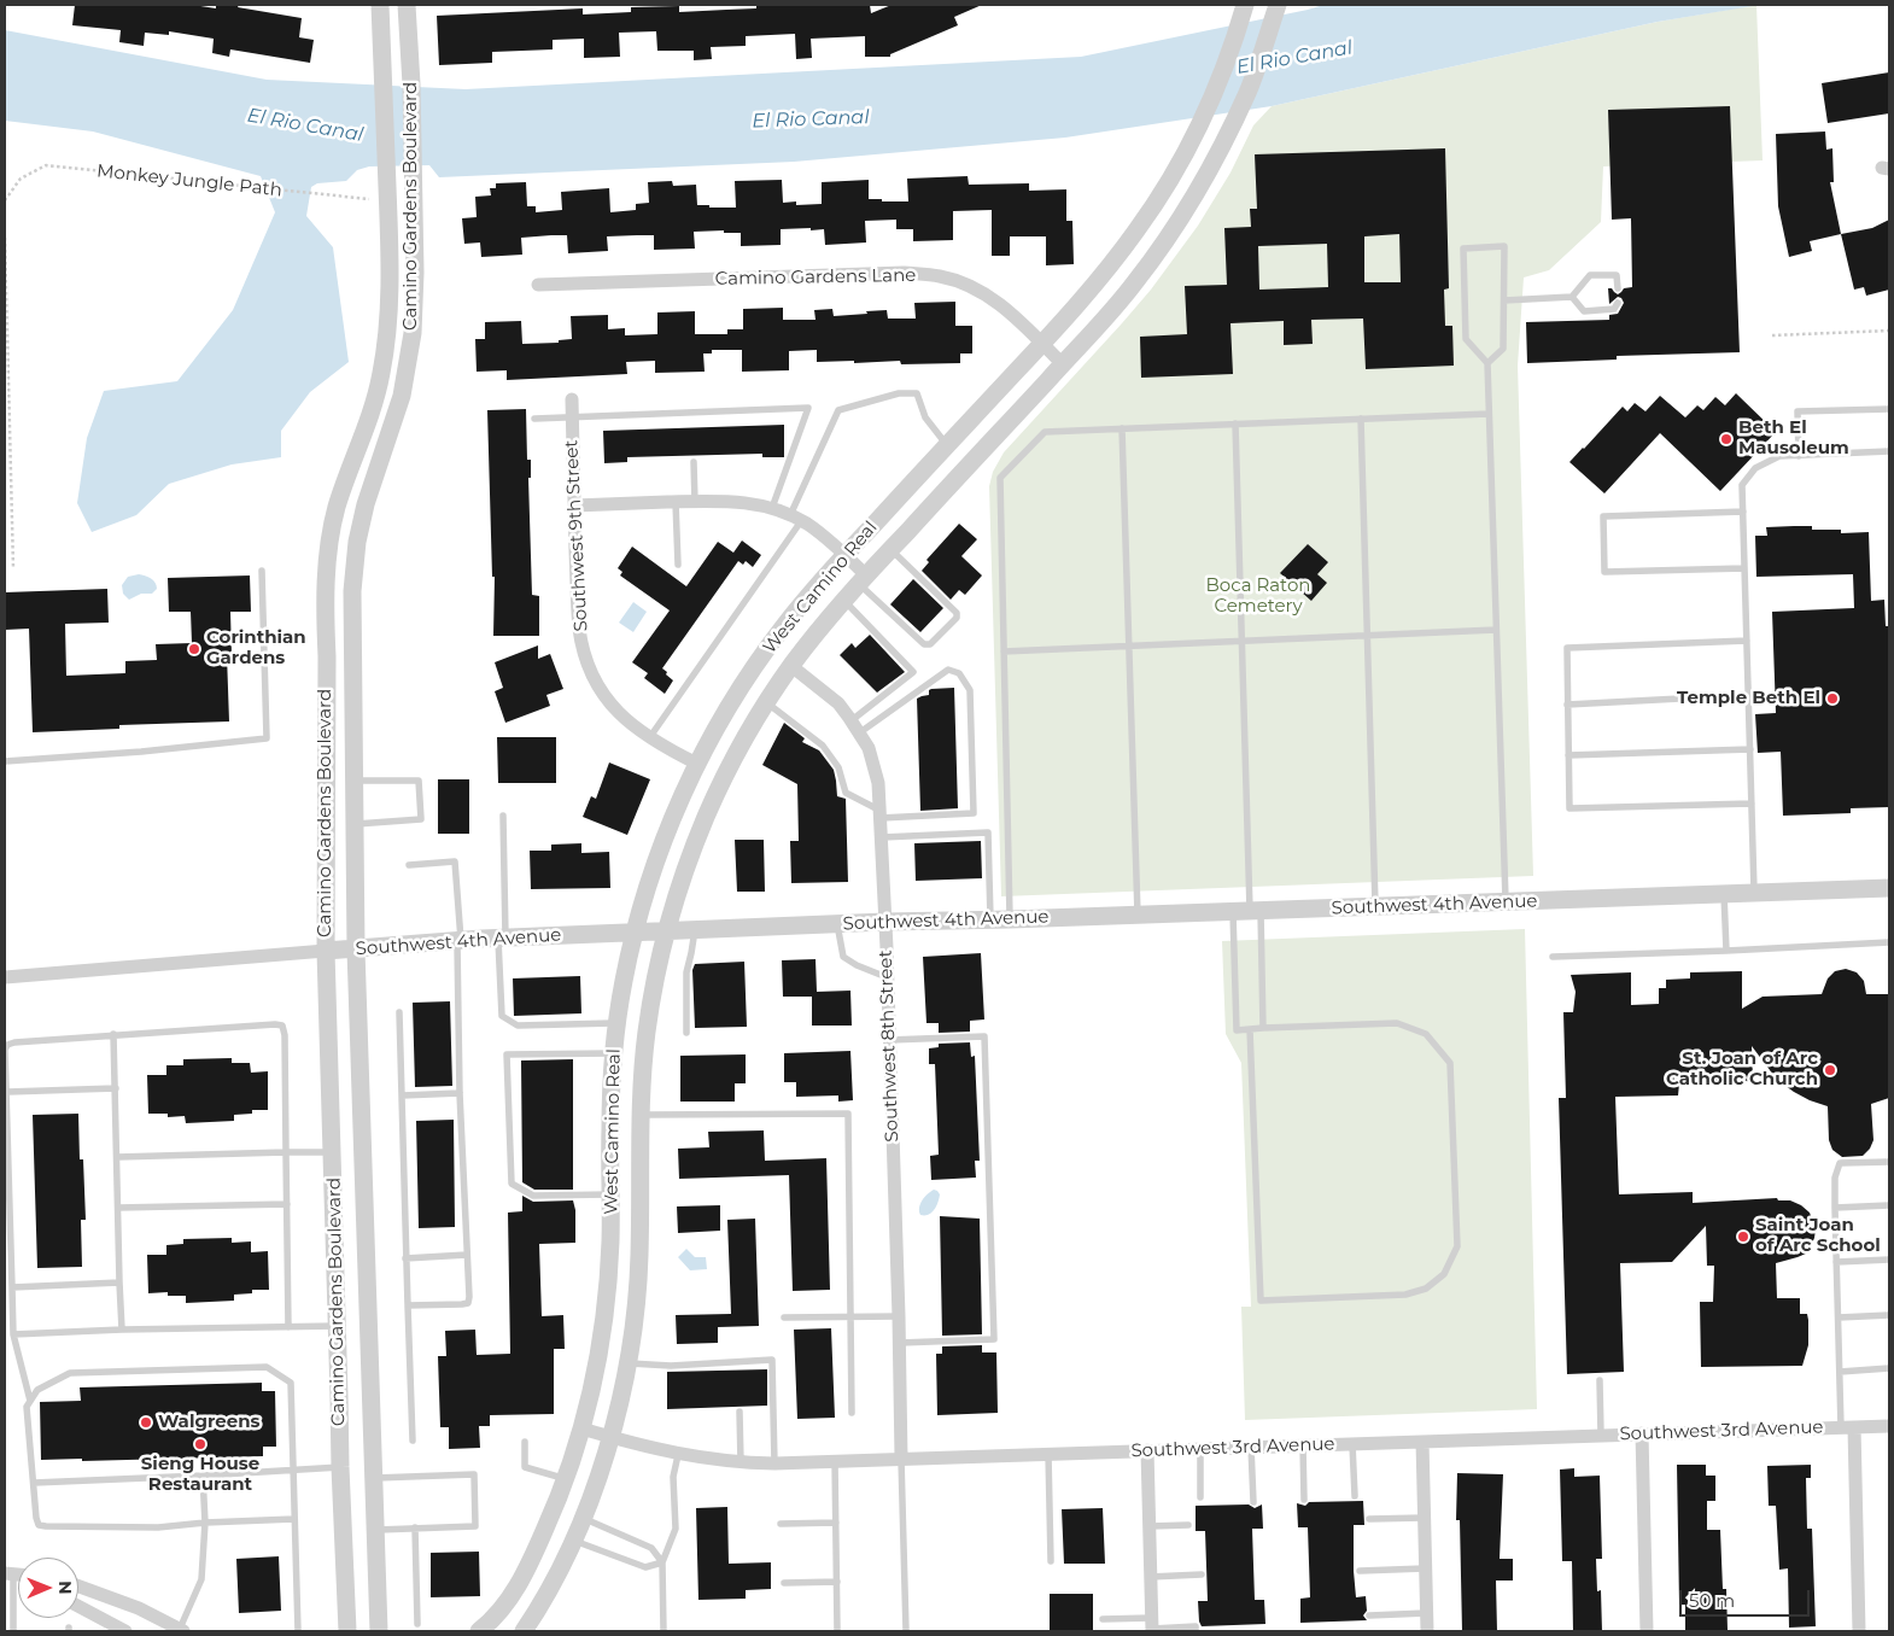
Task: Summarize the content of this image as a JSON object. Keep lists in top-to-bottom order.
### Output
{
  "streets": {
    "street": [
      "Camino Gardens Boulevard",
      "Camino Gardens Lane",
      "Southwest 9th Street",
      "West Camino Real",
      "Southwest 4th Avenue",
      "Southwest 8th Street",
      "Southwest 3rd Avenue"
    ],
    "path": ["Monkey Jungle Path"]
  },
  "crossings": [
    ["Monkey Jungle Path", "Camino Gardens Boulevard"],
    ["Camino Gardens Boulevard", "Southwest 4th Avenue"],
    ["Camino Gardens Lane", "West Camino Real"],
    ["Southwest 9th Street", "West Camino Real"],
    ["West Camino Real", "Southwest 4th Avenue"],
    ["West Camino Real", "Southwest 8th Street"],
    ["West Camino Real", "Southwest 3rd Avenue"],
    ["Southwest 4th Avenue", "Southwest 8th Street"],
    ["Southwest 8th Street", "Southwest 3rd Avenue"]
  ],
  "water": ["El Rio Canal"],
  "parks": ["Boca Raton Cemetery"],
  "places": [
    "Beth El Mausoleum",
    "Corinthian Gardens",
    "Temple Beth El",
    "St. Joan of Arc Catholic Church",
    "Saint Joan of Arc School",
    "Walgreens",
    "Sieng House Restaurant"
  ],
  "scale_bar": "50 m",
  "north": "right"
}
